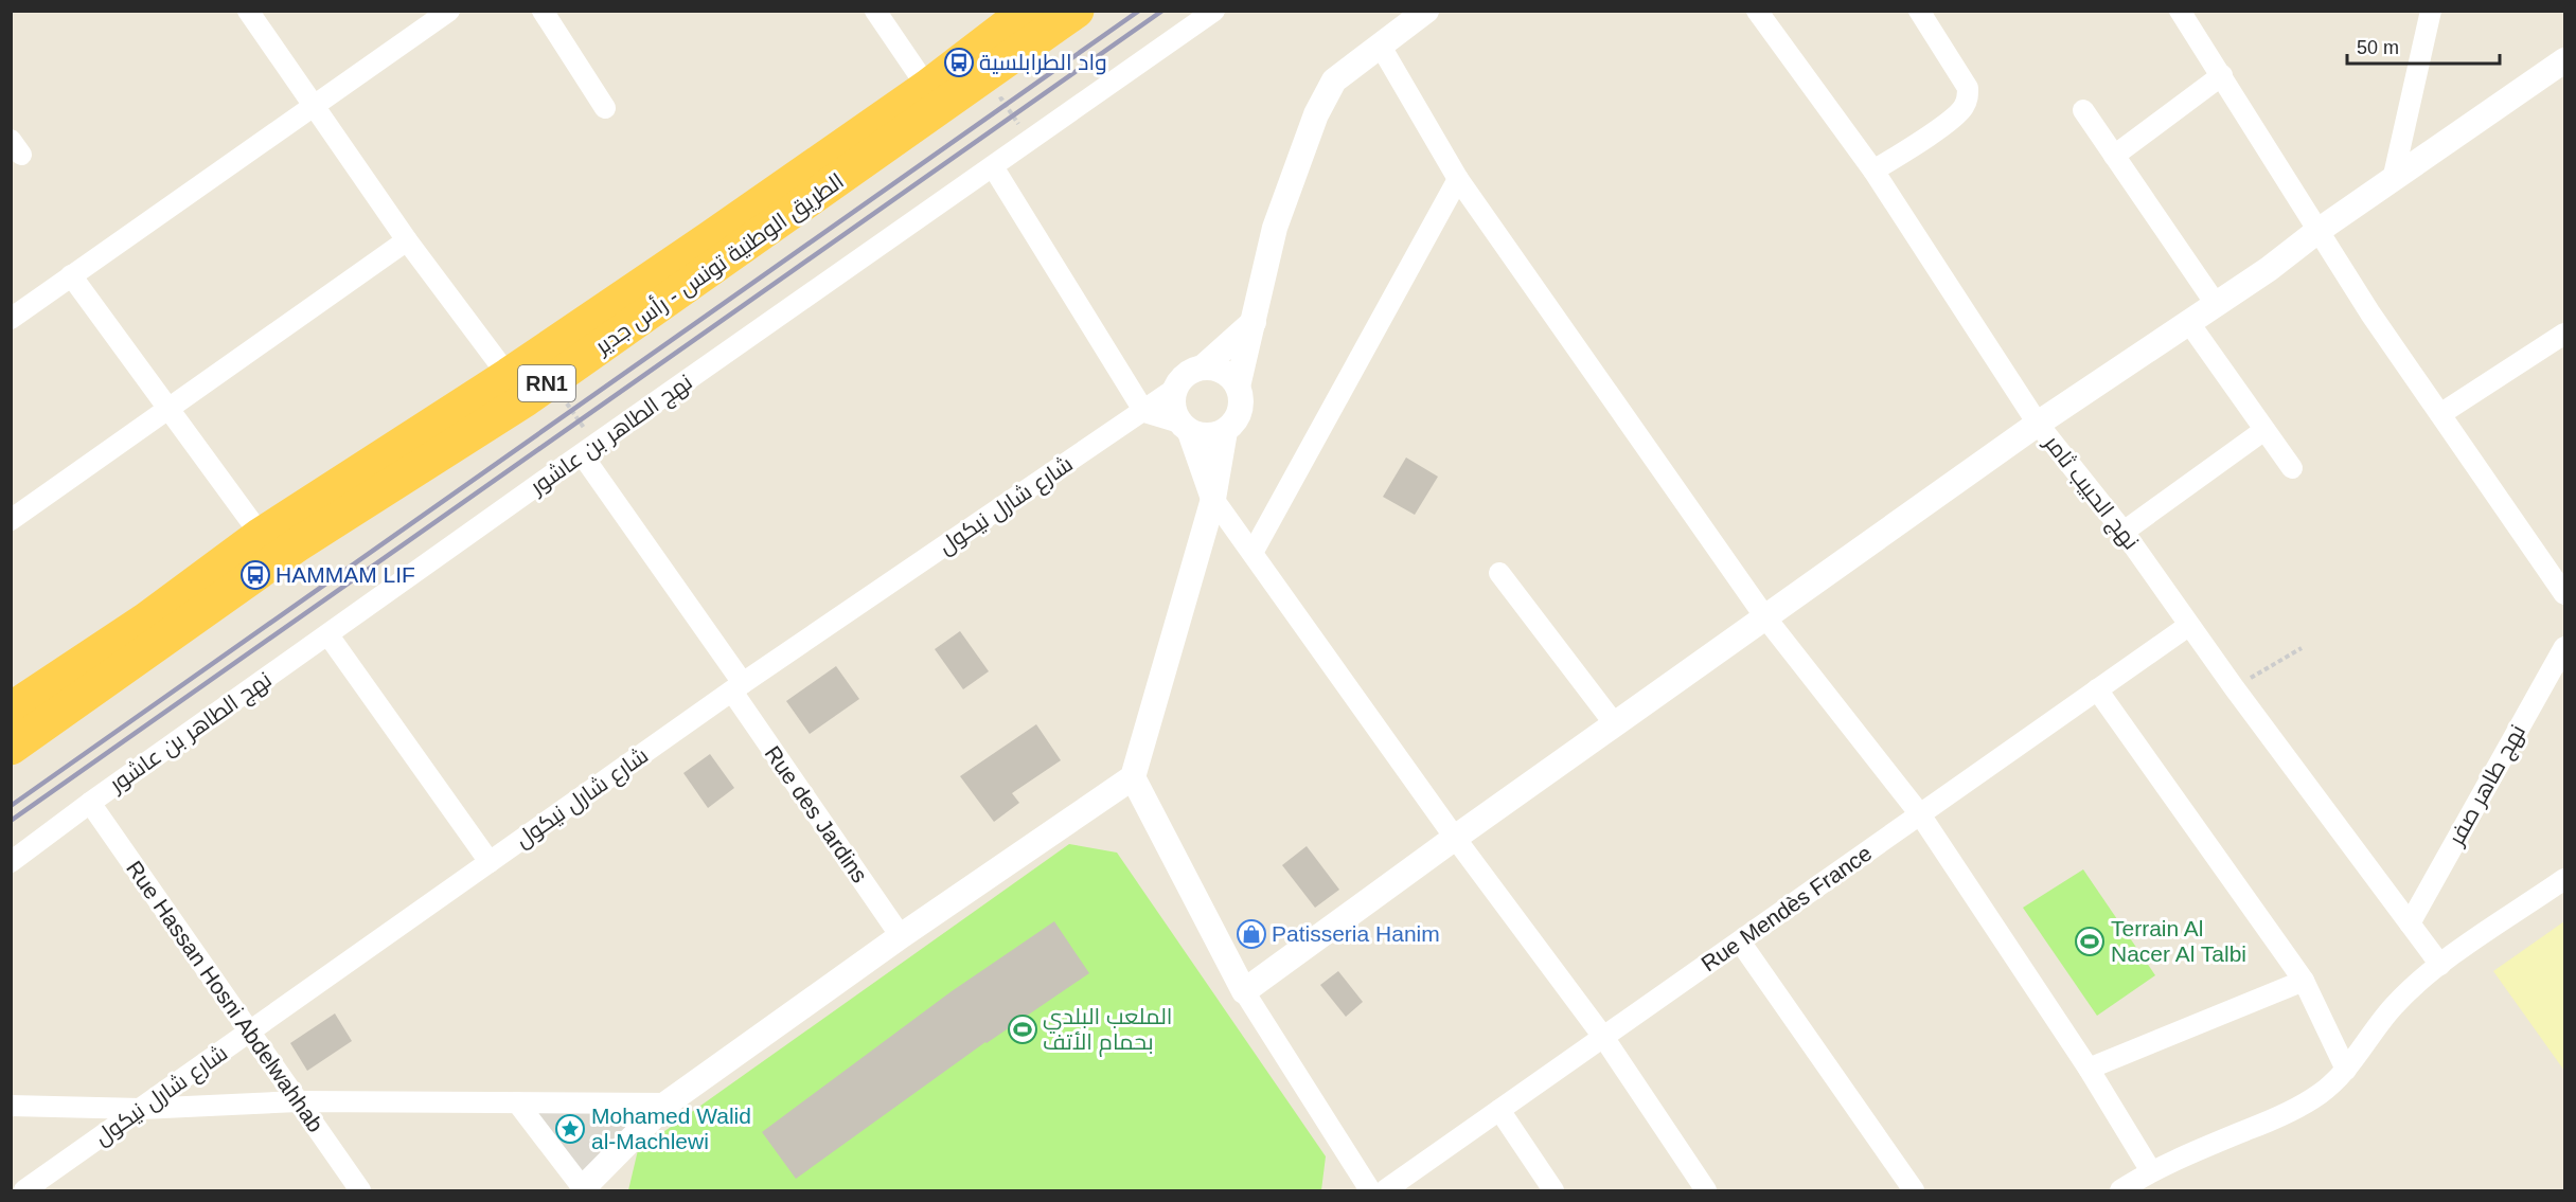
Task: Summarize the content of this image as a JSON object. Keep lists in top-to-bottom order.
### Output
{
  "streets": {
    "highway": ["الطريق الوطنية تونس - رأس جدير", "RN1"],
    "street": [
      "نهج الطاهر بن عاشور",
      "نهج الحبيب ثامر",
      "شارع شارل نيكول",
      "نهج طاهر صفر",
      "Rue des Jardins",
      "Rue Mendès France",
      "Rue Hassan Hosni Abdelwahhab"
    ]
  },
  "crossings": [
    ["نهج الطاهر بن عاشور", "Rue des Jardins"],
    ["نهج الطاهر بن عاشور", "Rue Hassan Hosni Abdelwahhab"],
    ["نهج الحبيب ثامر", "نهج طاهر صفر"],
    ["نهج الحبيب ثامر", "Rue Mendès France"],
    ["شارع شارل نيكول", "Rue des Jardins"],
    ["شارع شارل نيكول", "Rue Hassan Hosni Abdelwahhab"]
  ],
  "places": {
    "bus stop": ["واد الطرابلسية", "HAMMAM LIF"],
    "shop": ["Patisseria Hanim"],
    "sports": ["Terrain Al Nacer Al Talbi", "الملعب البلدي بحمام الأتف"],
    "place": ["Mohamed Walid al-Machlewi"]
  },
  "scale_bar": "50 m"
}
